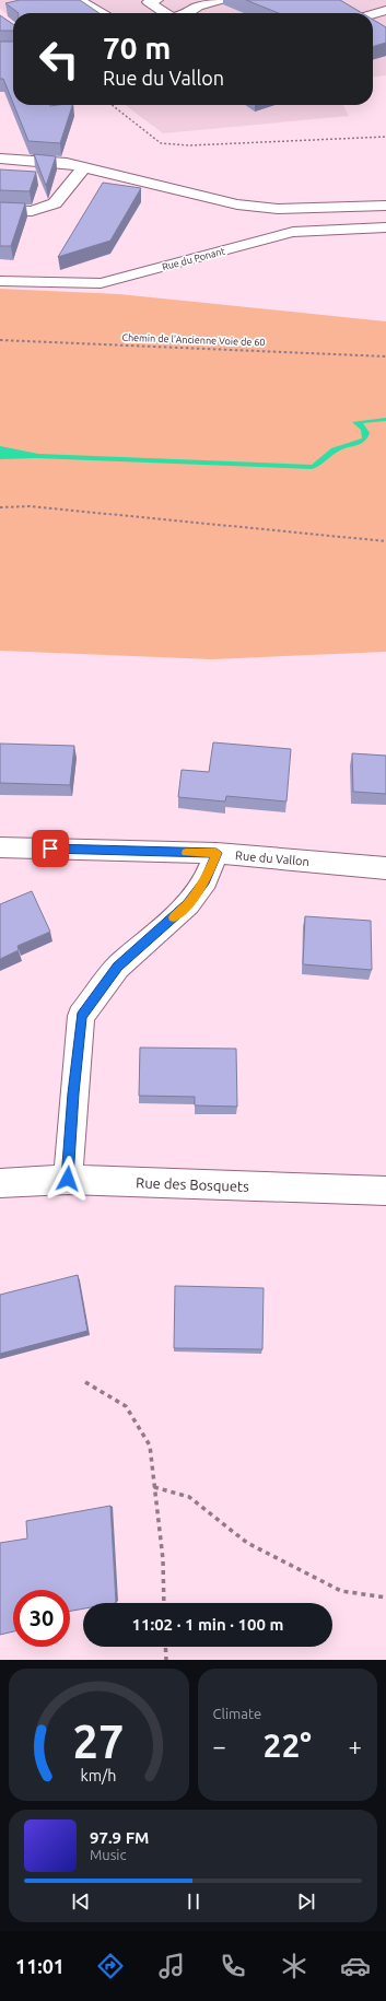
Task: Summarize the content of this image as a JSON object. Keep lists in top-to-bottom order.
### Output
{
  "streets": {
    "street": ["Rue du Ponant", "Rue du Vallon", "Rue des Bosquets"],
    "path": ["Chemin de l'Ancienne Voie de 60"]
  },
  "page": {
    "turn": ["70 m", "Rue du Vallon"],
    "limit": "30",
    "trip": "11:02 · 1 min · 100 m",
    "tile": "Climate",
    "heat": ["−", "22°", "+"],
    "song": ["97.9 FM", "Music"],
    "tabs": "11:01",
    "gauge": ["27", "km/h"]
  }
}
